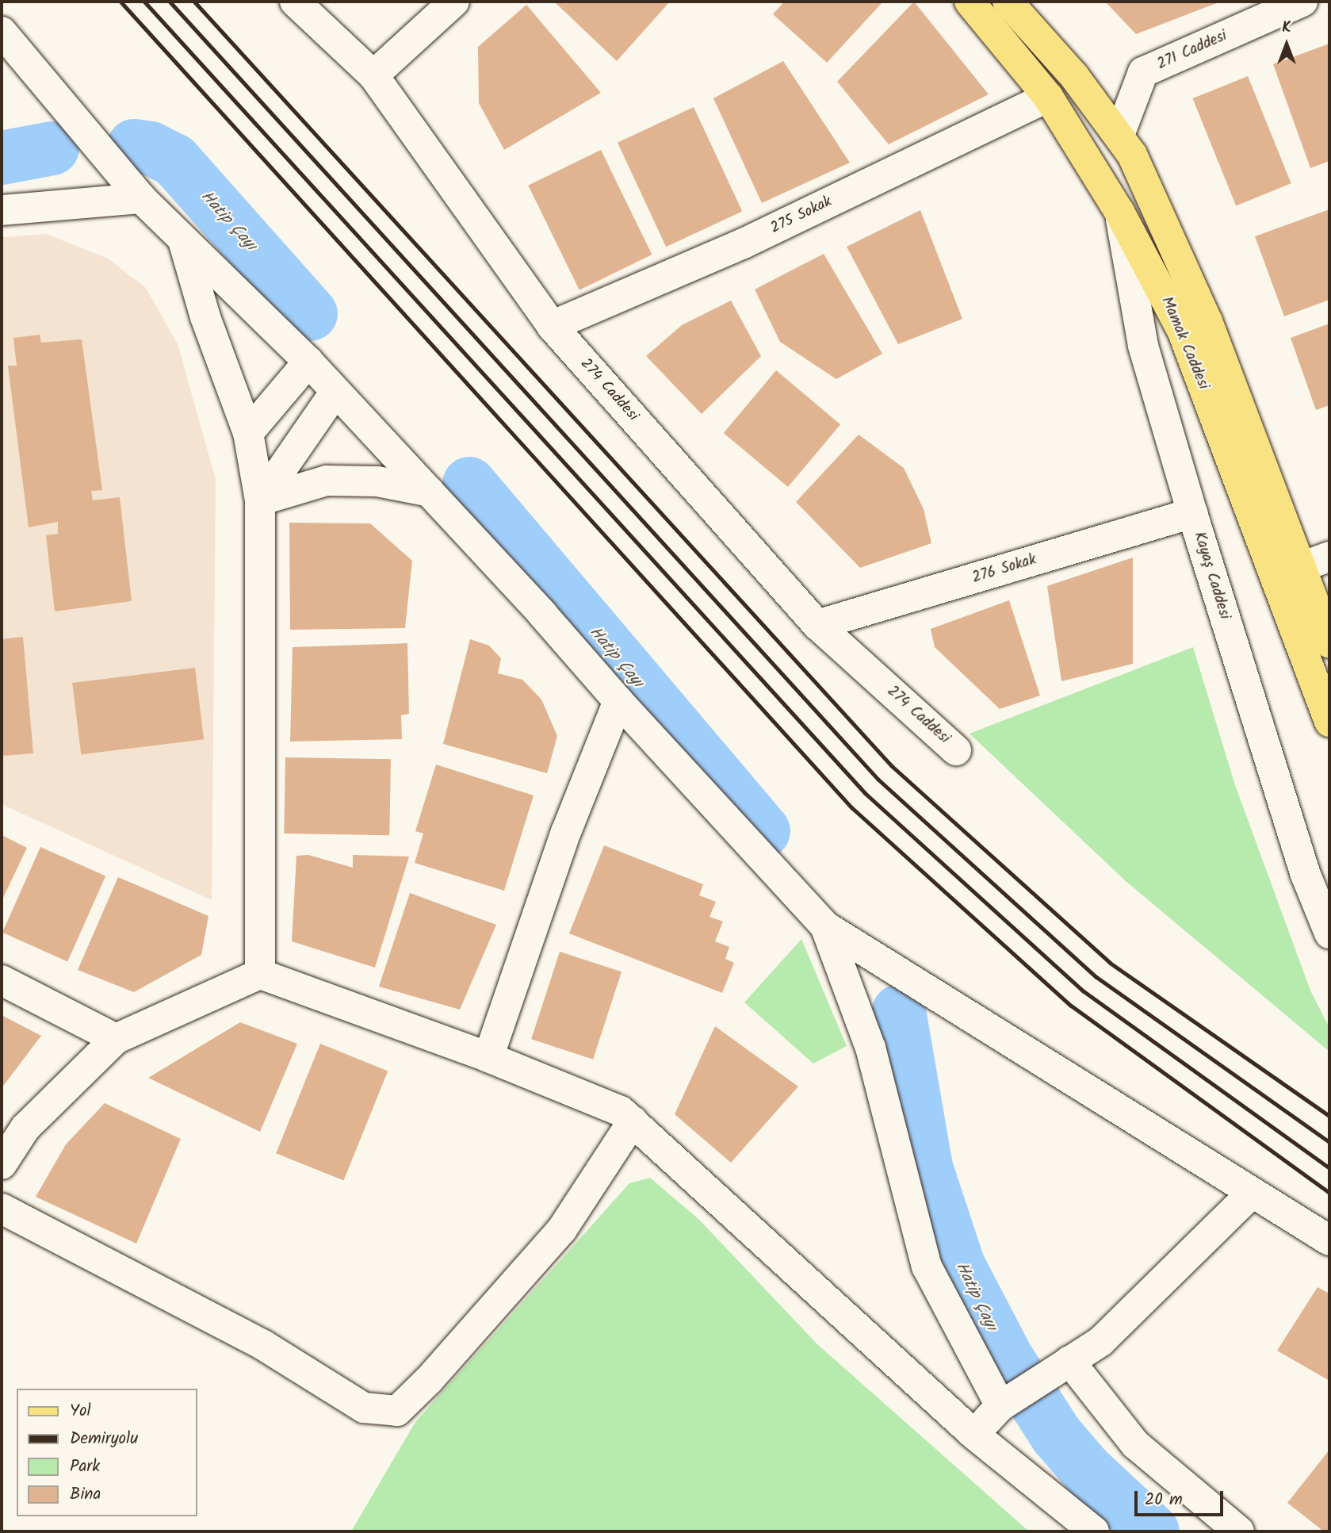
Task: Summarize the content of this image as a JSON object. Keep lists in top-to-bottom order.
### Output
{
  "streets": {
    "main road": ["Mamak Caddesi"],
    "street": [
      "271 Caddesi",
      "275 Sokak",
      "274 Caddesi",
      "276 Sokak",
      "Kayaş Caddesi"
    ]
  },
  "crossings": [
    ["271 Caddesi", "Mamak Caddesi"],
    ["275 Sokak", "Mamak Caddesi"],
    ["275 Sokak", "274 Caddesi"],
    ["Mamak Caddesi", "Kayaş Caddesi"],
    ["274 Caddesi", "276 Sokak"],
    ["276 Sokak", "Kayaş Caddesi"]
  ],
  "water": ["Hatip Çayı"],
  "legend": [
    "Yol",
    "Demiryolu",
    "Park",
    "Bina"
  ],
  "scale_bar": "20 m",
  "north": "top"
}
